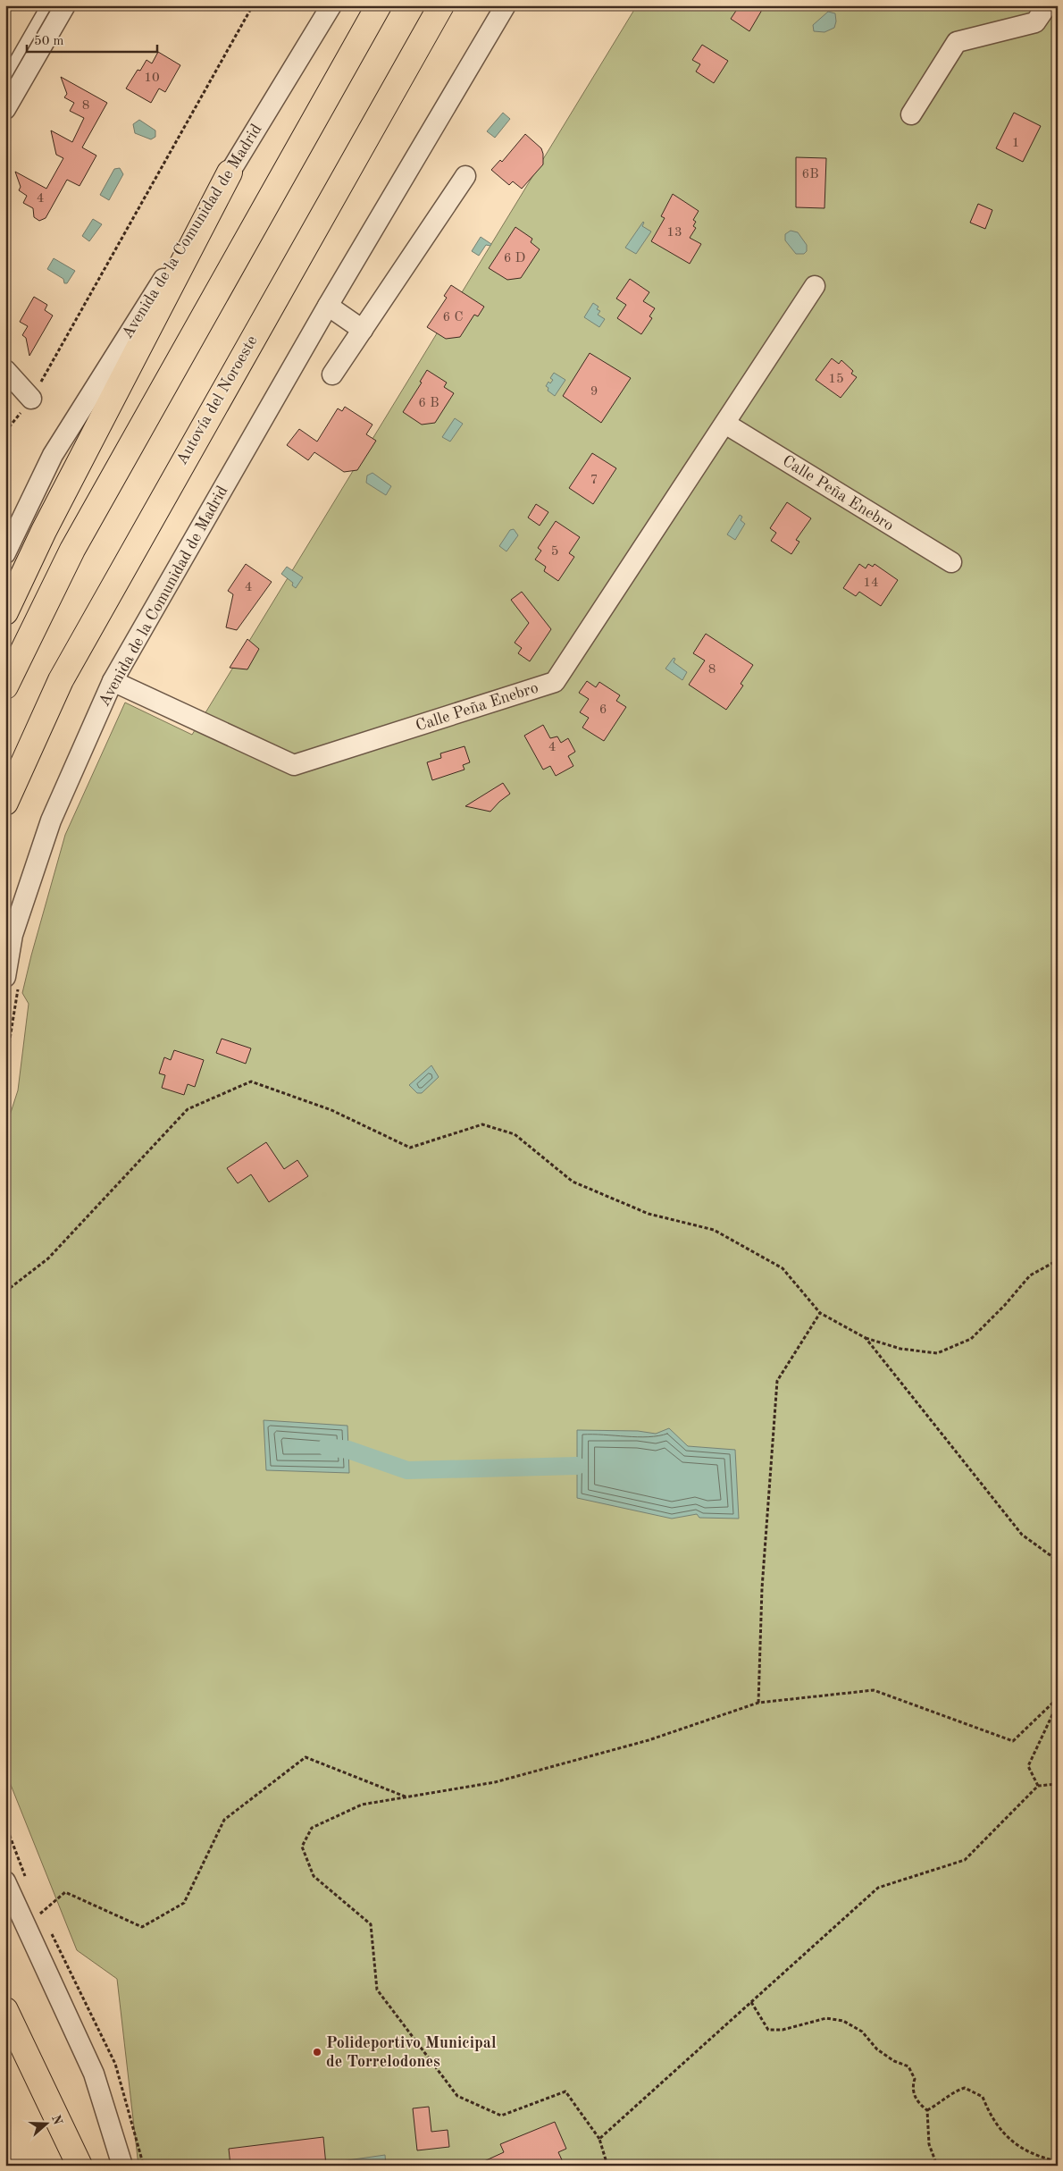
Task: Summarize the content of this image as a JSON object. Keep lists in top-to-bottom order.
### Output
{
  "streets": {
    "highway": ["Autovía del Noroeste"],
    "street": ["Avenida de la Comunidad de Madrid", "Calle Peña Enebro"]
  },
  "crossings": [
    ["Avenida de la Comunidad de Madrid", "Calle Peña Enebro"]
  ],
  "places": ["Polideportivo Municipal de Torrelodones"],
  "house_numbers": [
    "10",
    "8",
    "1",
    "6B",
    "4",
    "13",
    "6 D",
    "6 C",
    "15",
    "9",
    "6 B",
    "7",
    "5",
    "14",
    "4",
    "8",
    "6",
    "4"
  ],
  "scale_bar": "50 m",
  "north": "right"
}
